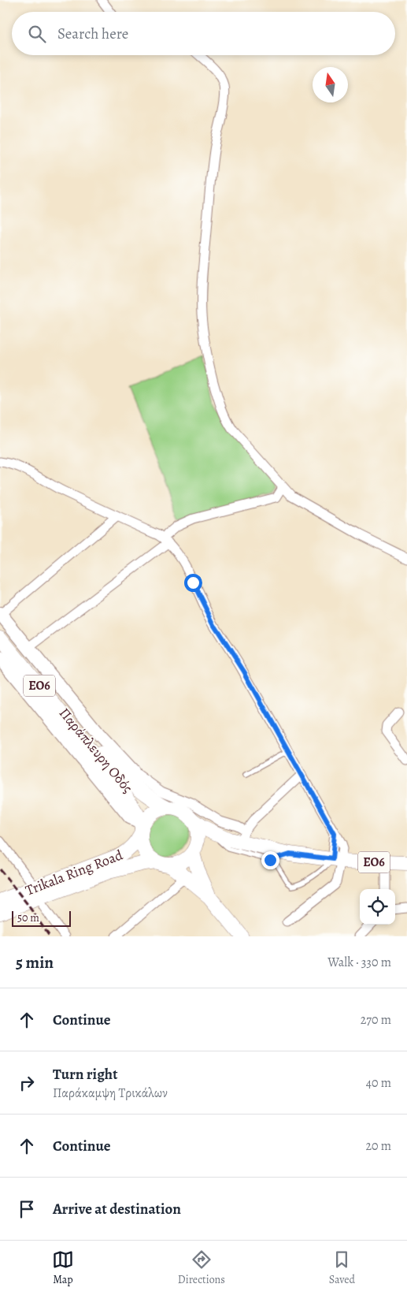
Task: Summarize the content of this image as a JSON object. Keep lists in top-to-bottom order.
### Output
{
  "streets": {
    "main road": ["ΕΟ6", "Trikala Ring Road"],
    "street": ["Παράπλευρη Οδός"]
  },
  "crossings": [
    ["ΕΟ6", "Παράπλευρη Οδός"],
    ["ΕΟ6", "Trikala Ring Road"],
    ["Παράπλευρη Οδός", "Trikala Ring Road"]
  ],
  "scale_bar": "50 m",
  "north": "top",
  "page": {
    "search": "Search here",
    "scale": "50 m",
    "heading": ["5 min", "Walk · 330 m"],
    "list": [
      ["Continue", "270 m"],
      ["Turn right", "Παράκαμψη Τρικάλων", "40 m"],
      ["Continue", "20 m"],
      "Arrive at destination"
    ],
    "nav": ["Map", "Directions", "Saved"]
  }
}
